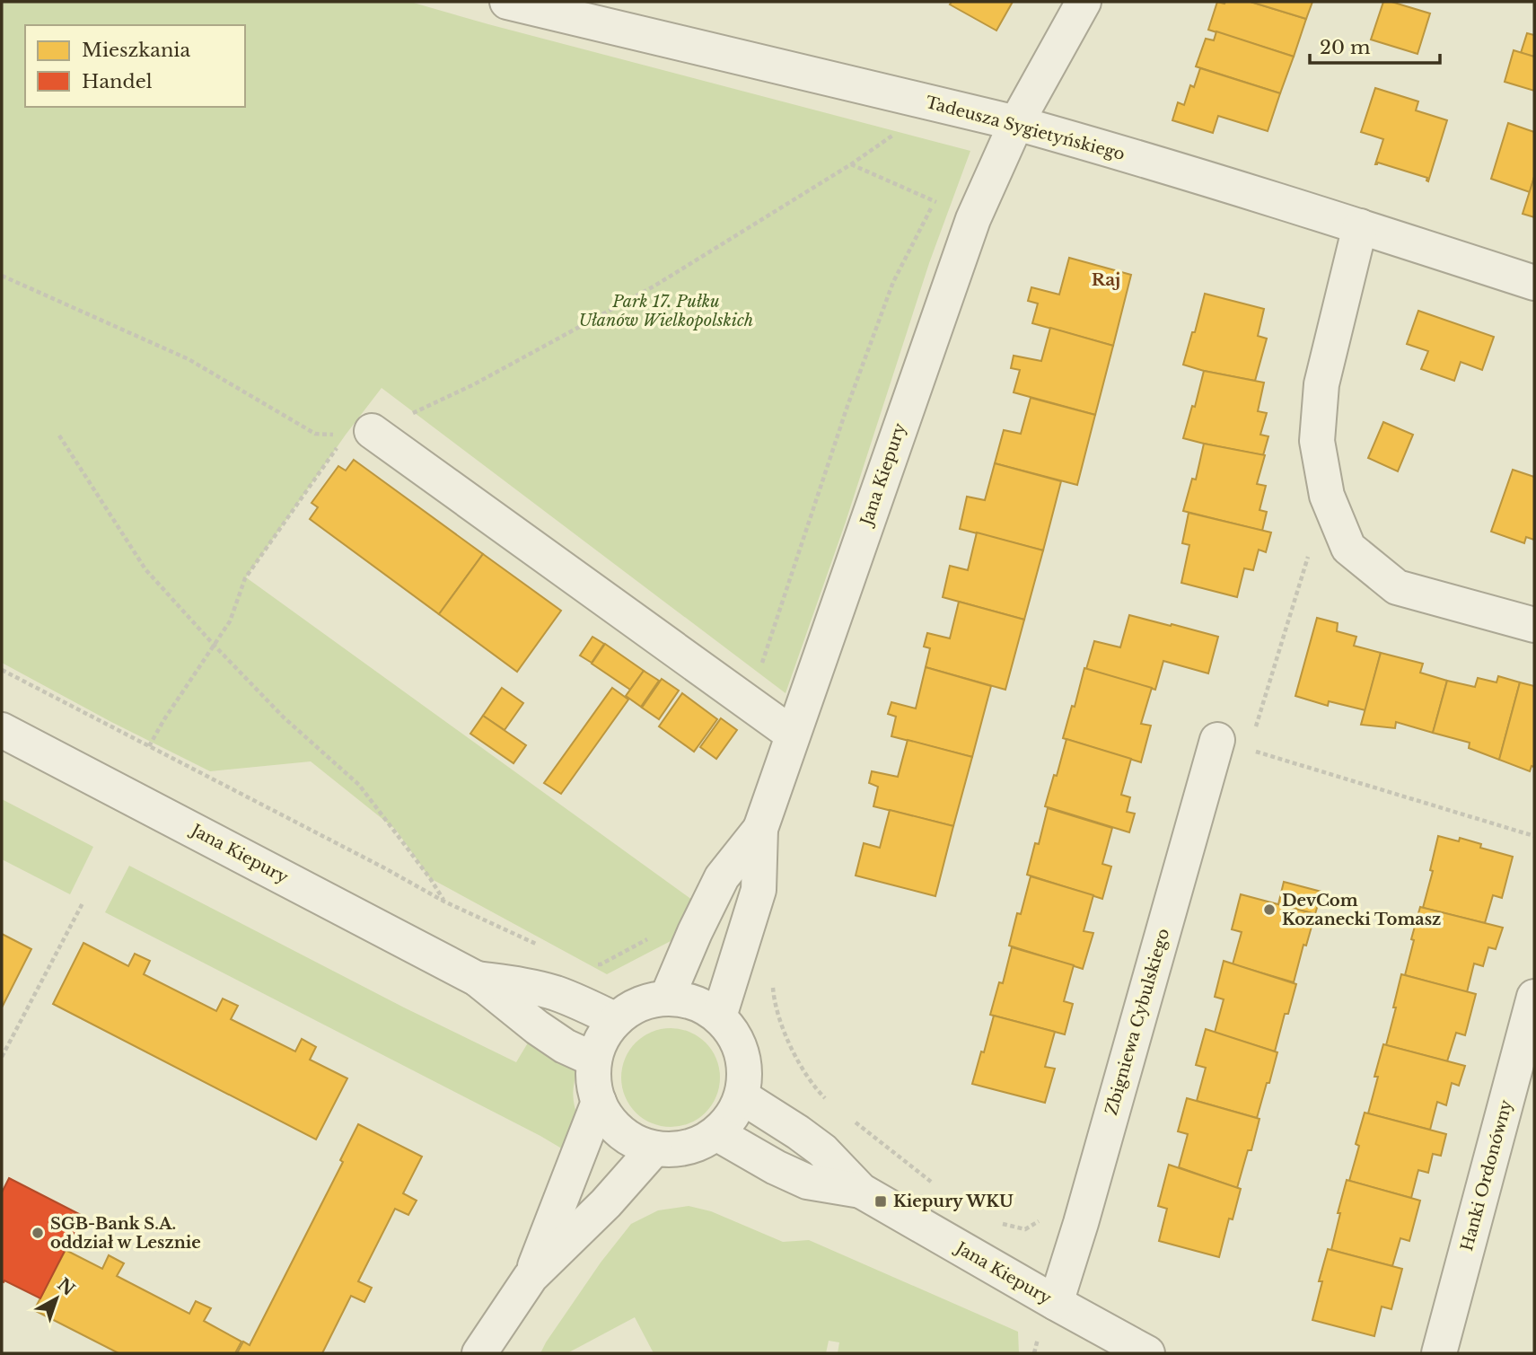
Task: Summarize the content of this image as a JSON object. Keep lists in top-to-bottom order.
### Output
{
  "streets": {
    "street": [
      "Tadeusza Sygietyńskiego",
      "Jana Kiepury",
      "Zbigniewa Cybulskiego",
      "Hanki Ordonówny"
    ]
  },
  "crossings": [
    ["Tadeusza Sygietyńskiego", "Jana Kiepury"],
    ["Jana Kiepury", "Zbigniewa Cybulskiego"]
  ],
  "districts": ["Raj"],
  "parks": ["Park 17. Pułku Ułanów Wielkopolskich"],
  "places": {
    "other": ["DevCom Kozanecki Tomasz", "SGB-Bank S.A. oddział w Lesznie"],
    "transit": ["Kiepury WKU"]
  },
  "legend": ["Mieszkania", "Handel"],
  "scale_bar": "20 m",
  "north": "top right"
}
